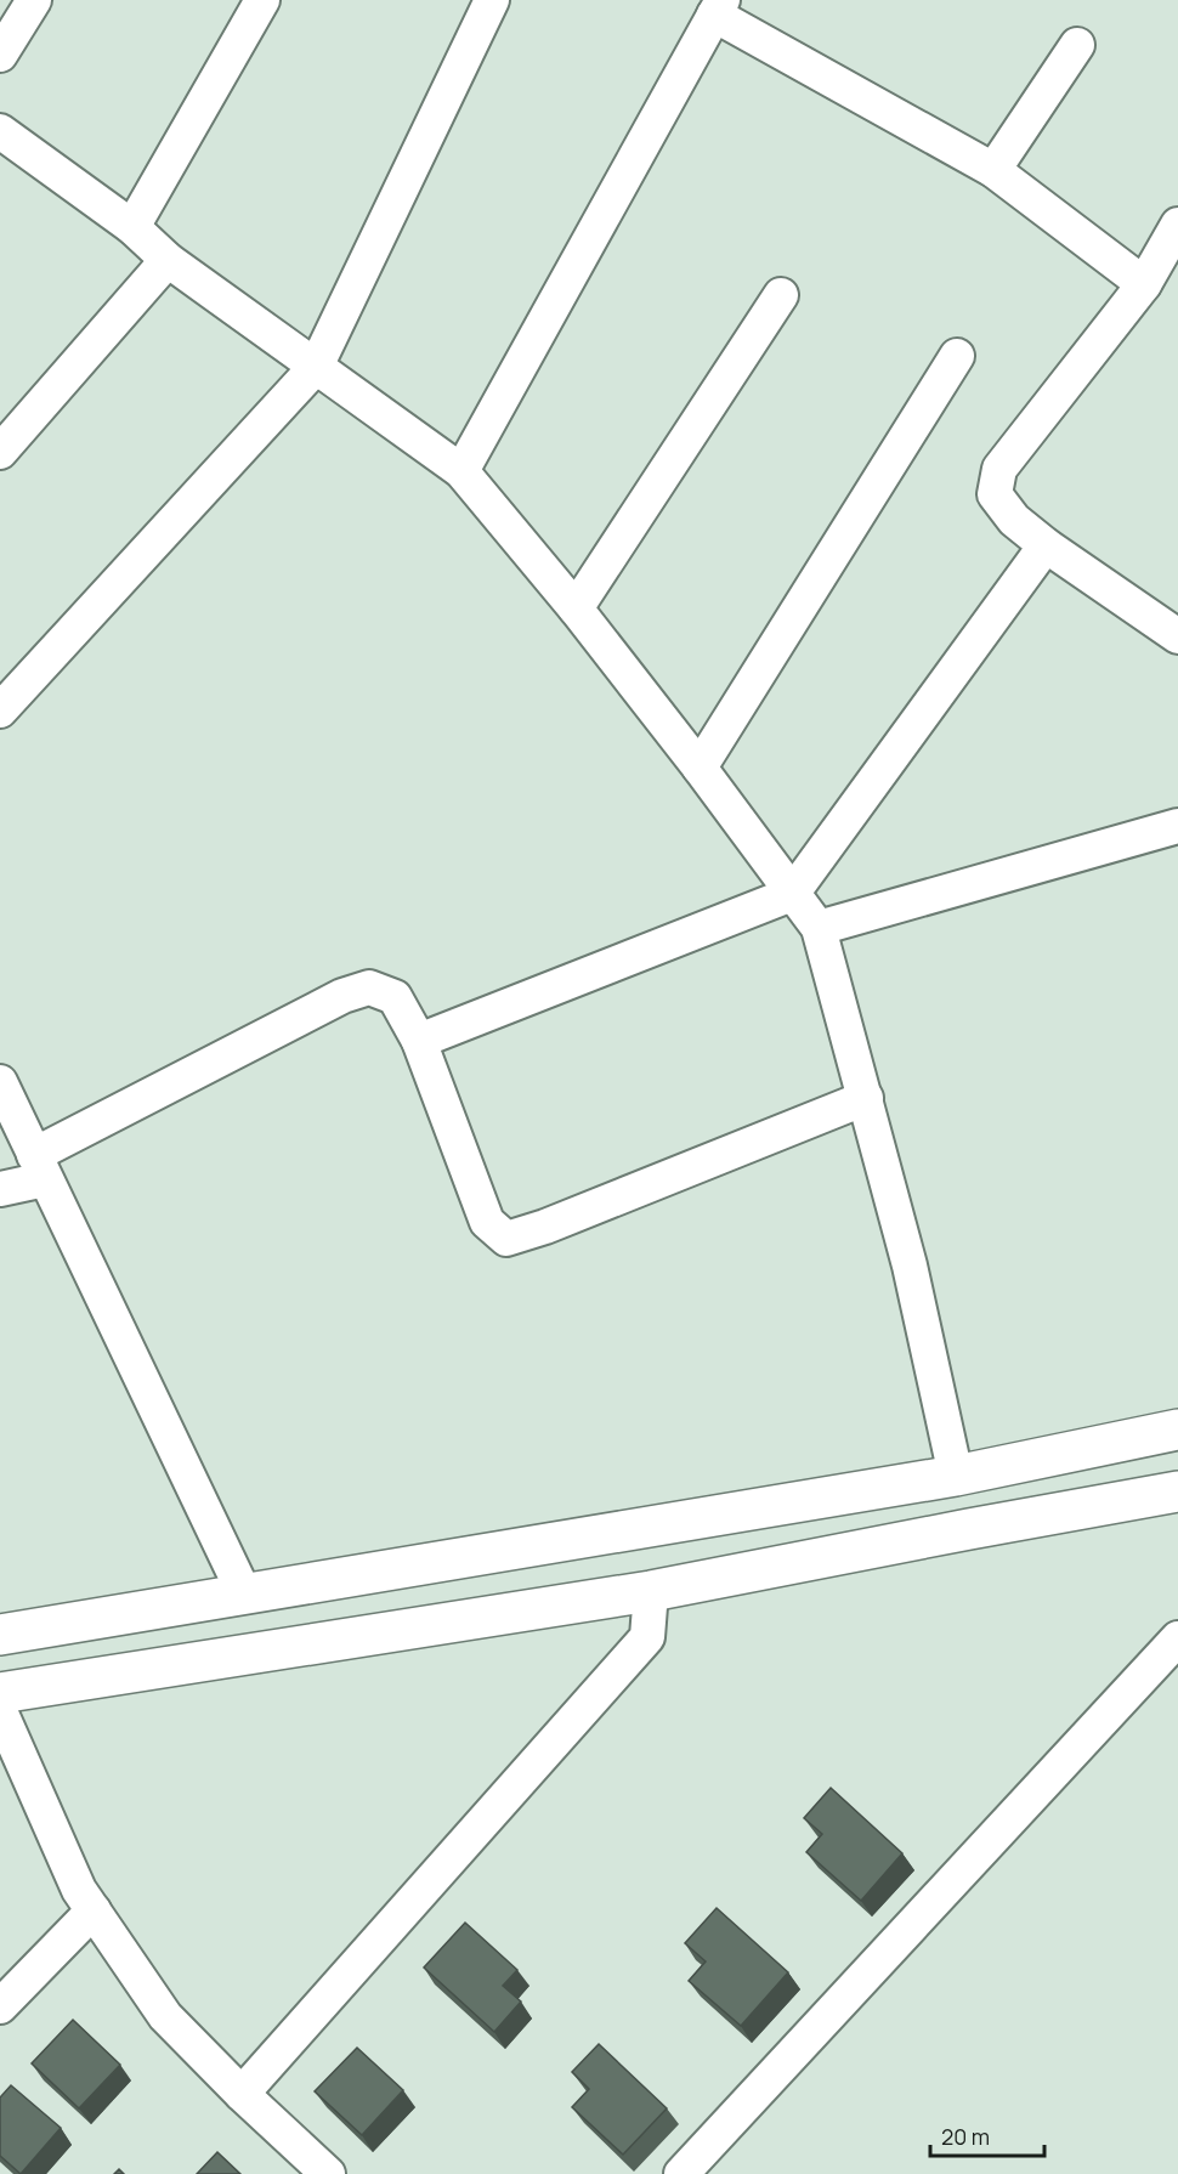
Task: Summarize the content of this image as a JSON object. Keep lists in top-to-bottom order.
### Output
{
  "scale_bar": "20 m"
}
